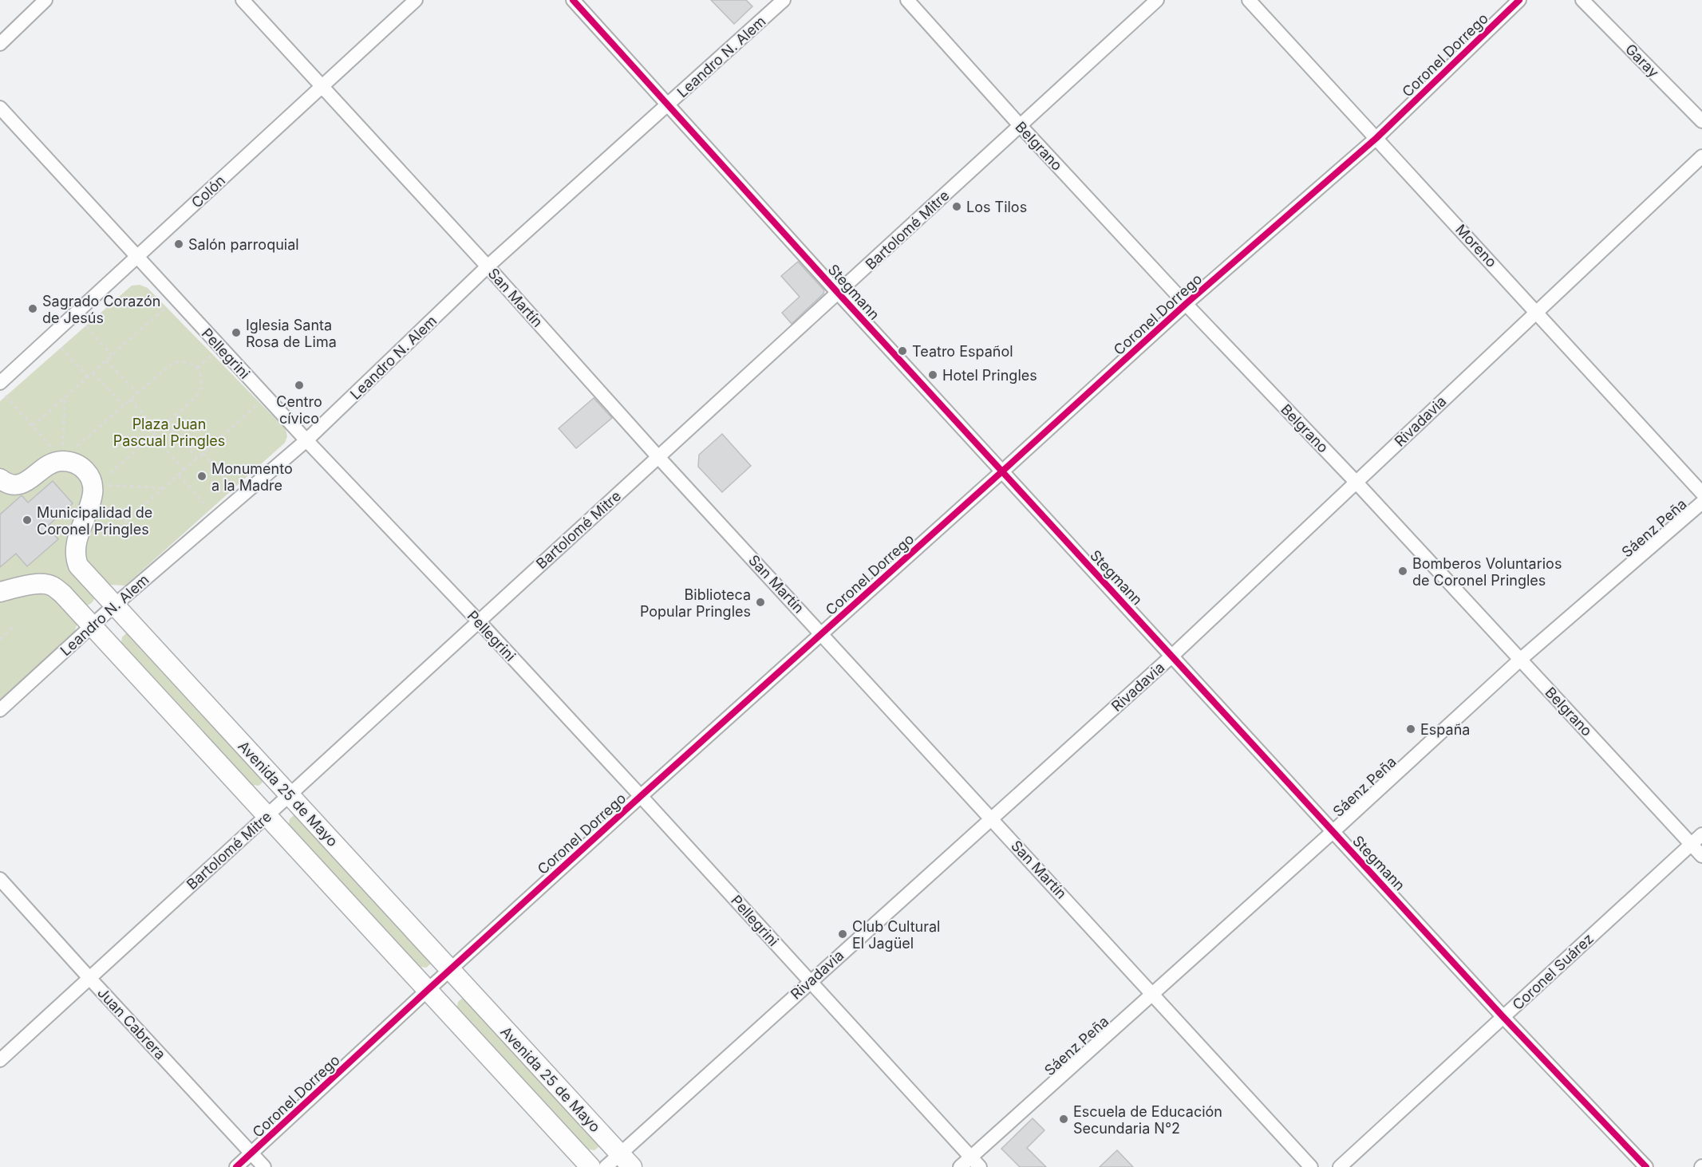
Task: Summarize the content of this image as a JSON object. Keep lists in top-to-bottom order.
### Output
{
  "streets": {
    "main road": ["Avenida 25 de Mayo"],
    "street": [
      "Coronel Dorrego",
      "Leandro N. Alem",
      "Garay",
      "Belgrano",
      "Colón",
      "Bartolomé Mitre",
      "Moreno",
      "Stegmann",
      "San Martín",
      "Pellegrini",
      "Rivadavia",
      "Sáenz Peña",
      "Coronel Suárez",
      "Juan Cabrera"
    ]
  },
  "crossings": [
    ["Coronel Dorrego", "Belgrano"],
    ["Coronel Dorrego", "Moreno"],
    ["Coronel Dorrego", "Stegmann"],
    ["Coronel Dorrego", "San Martín"],
    ["Coronel Dorrego", "Pellegrini"],
    ["Coronel Dorrego", "Avenida 25 de Mayo"],
    ["Coronel Dorrego", "Juan Cabrera"],
    ["Leandro N. Alem", "Stegmann"],
    ["Leandro N. Alem", "San Martín"],
    ["Leandro N. Alem", "Pellegrini"],
    ["Leandro N. Alem", "Avenida 25 de Mayo"],
    ["Belgrano", "Bartolomé Mitre"],
    ["Belgrano", "Rivadavia"],
    ["Belgrano", "Sáenz Peña"],
    ["Belgrano", "Coronel Suárez"],
    ["Colón", "San Martín"],
    ["Colón", "Pellegrini"],
    ["Bartolomé Mitre", "Stegmann"],
    ["Bartolomé Mitre", "San Martín"],
    ["Bartolomé Mitre", "Pellegrini"],
    ["Bartolomé Mitre", "Avenida 25 de Mayo"],
    ["Bartolomé Mitre", "Juan Cabrera"],
    ["Moreno", "Rivadavia"],
    ["Stegmann", "Rivadavia"],
    ["Stegmann", "Sáenz Peña"],
    ["Stegmann", "Coronel Suárez"],
    ["San Martín", "Rivadavia"],
    ["San Martín", "Sáenz Peña"],
    ["Pellegrini", "Rivadavia"],
    ["Pellegrini", "Sáenz Peña"],
    ["Rivadavia", "Avenida 25 de Mayo"]
  ],
  "parks": ["Plaza Juan Pascual Pringles"],
  "places": [
    "Los Tilos",
    "Salón parroquial",
    "Sagrado Corazón de Jesús",
    "Iglesia Santa Rosa de Lima",
    "Teatro Español",
    "Hotel Pringles",
    "Centro cívico",
    "Monumento a la Madre",
    "Municipalidad de Coronel Pringles",
    "Bomberos Voluntarios de Coronel Pringles",
    "Biblioteca Popular Pringles",
    "España",
    "Club Cultural El Jagüel",
    "Escuela de Educación Secundaria N°2"
  ]
}
